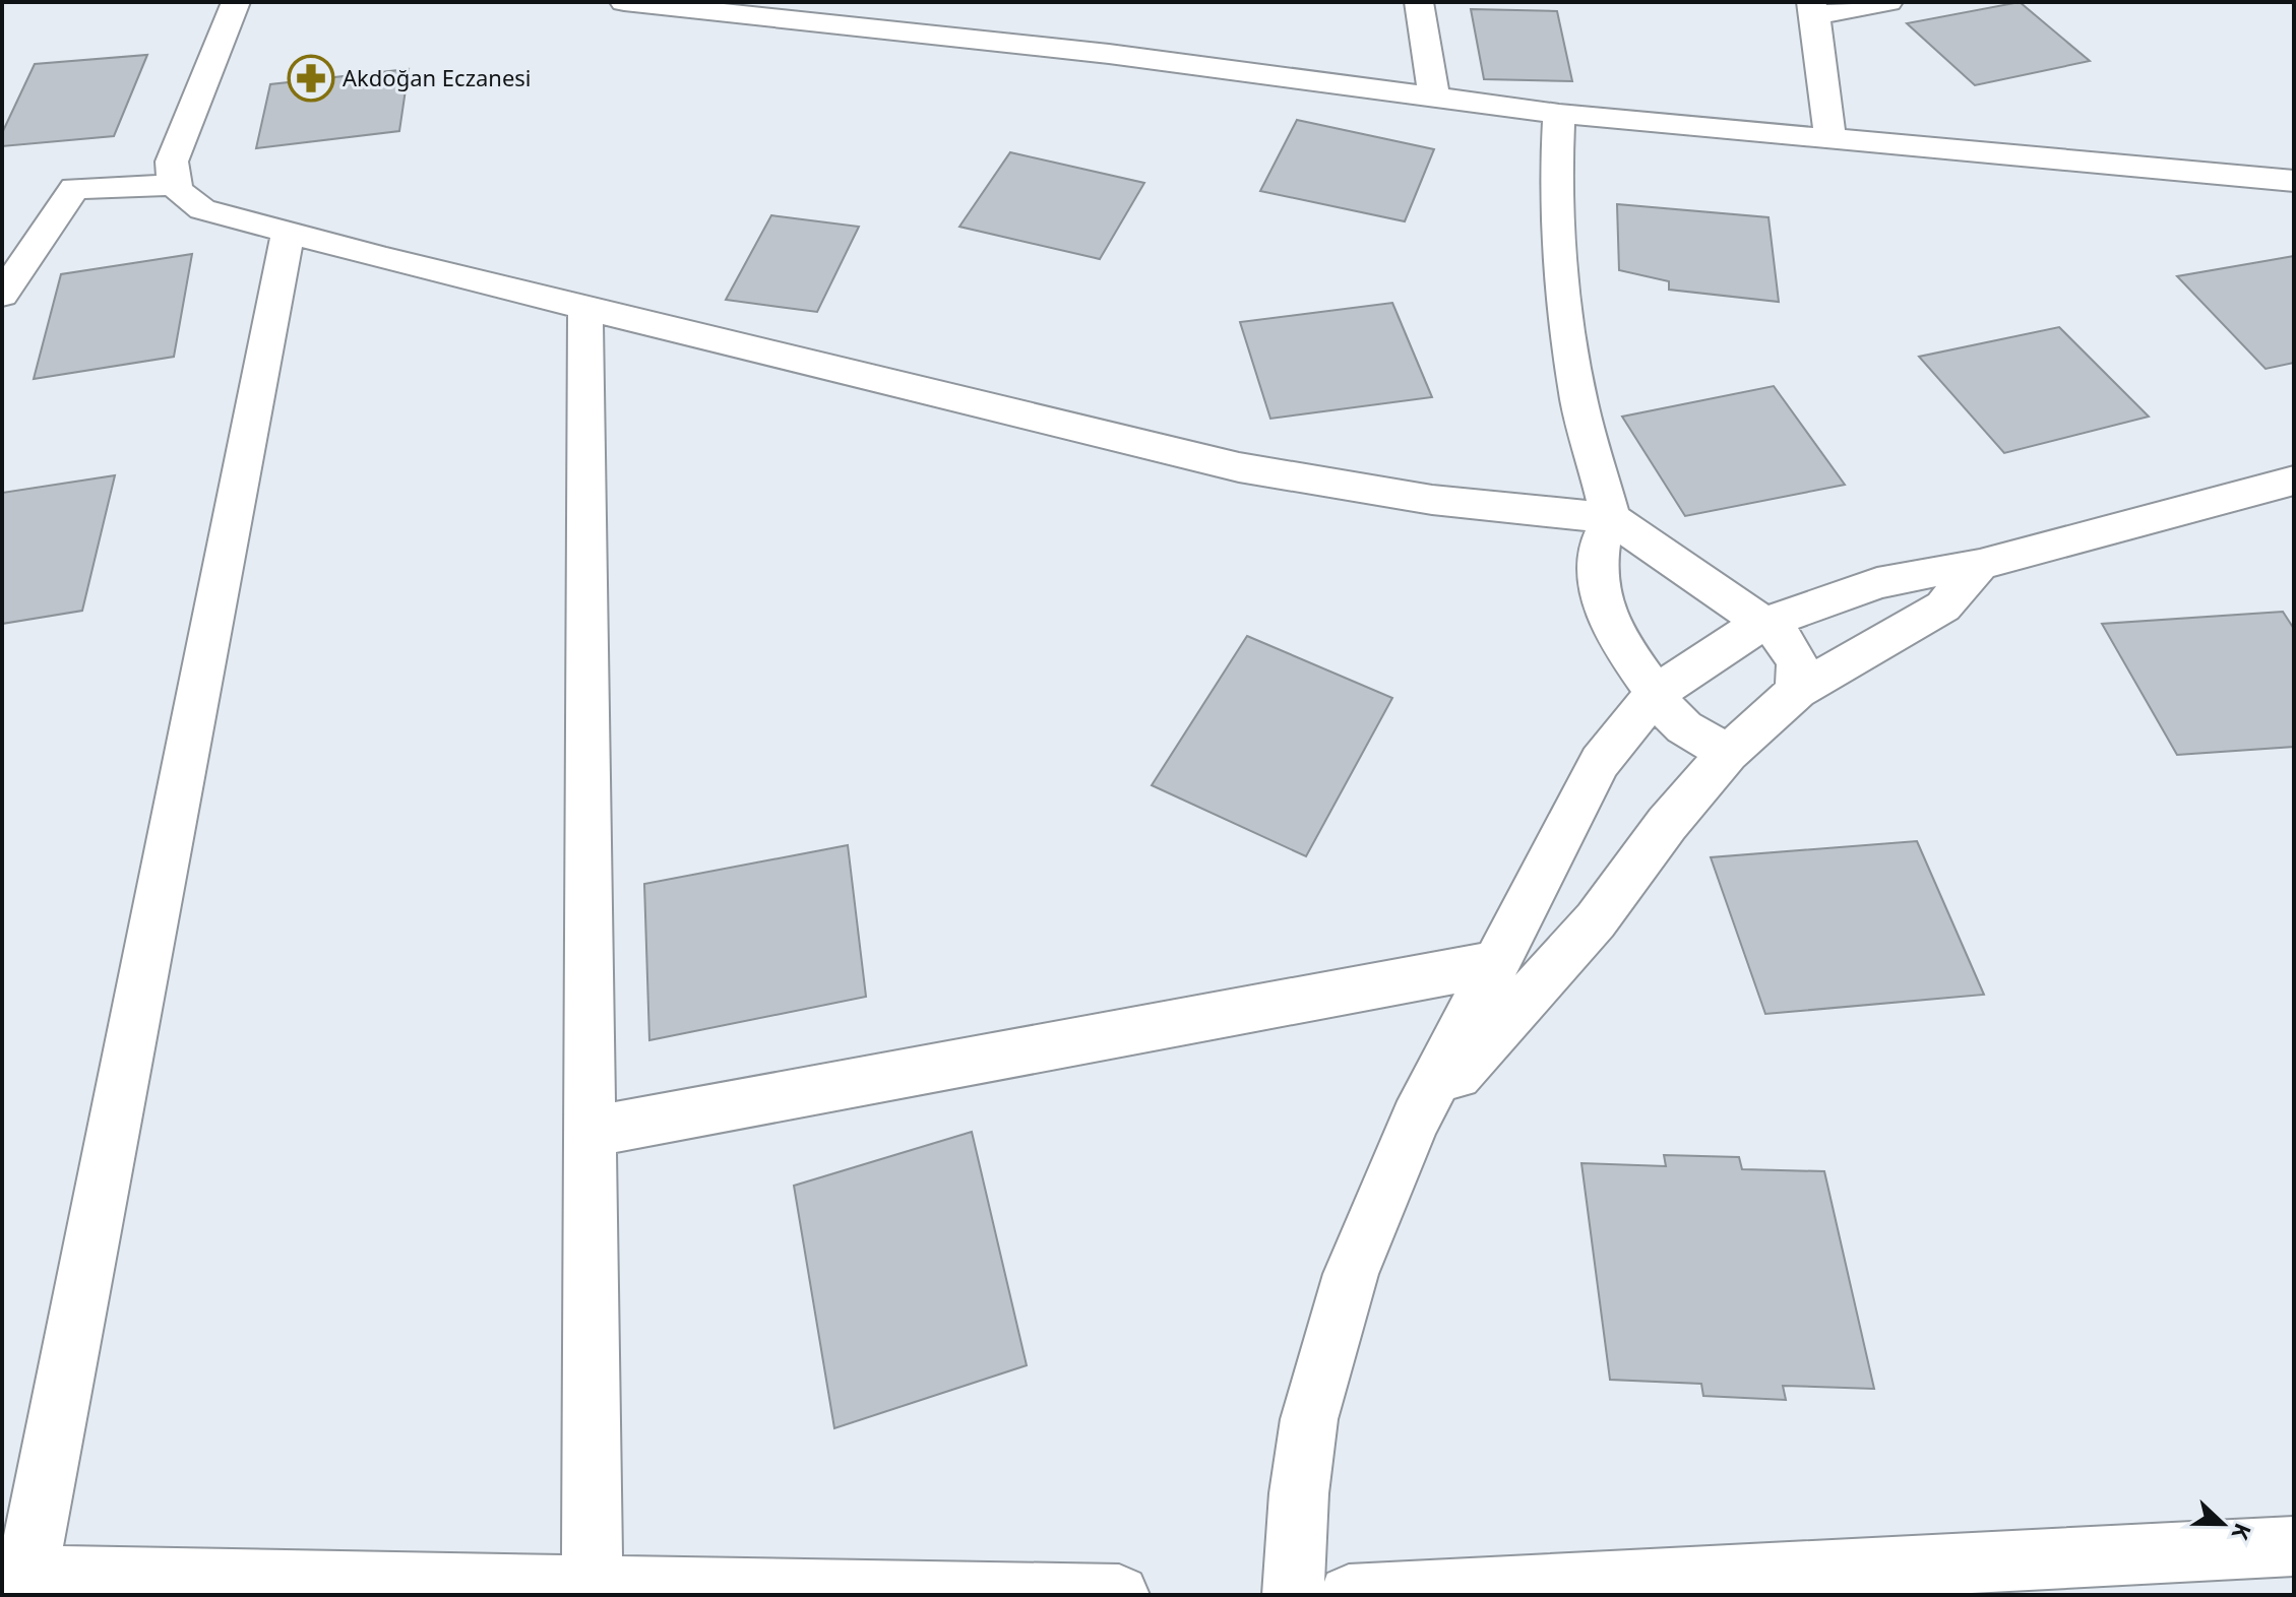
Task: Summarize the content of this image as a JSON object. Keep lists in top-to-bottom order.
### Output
{
  "places": {
    "pharmacy": ["Akdoğan Eczanesi"]
  },
  "north": "right"
}
